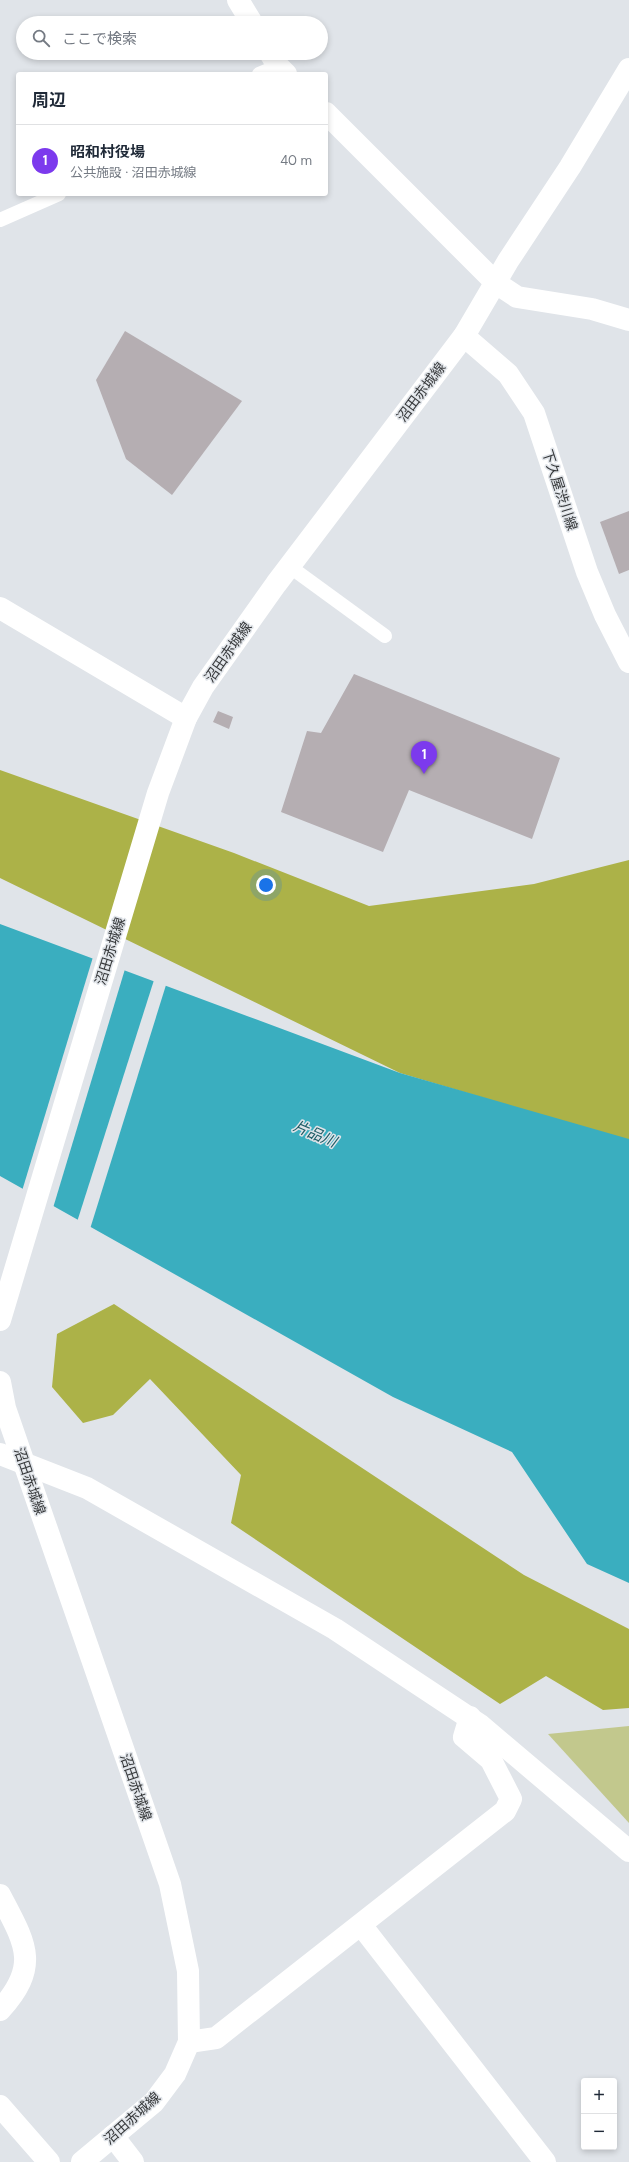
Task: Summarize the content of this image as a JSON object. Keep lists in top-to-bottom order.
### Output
{
  "streets": {
    "main road": ["沼田赤城線", "下久屋渋川線"]
  },
  "crossings": [
    ["沼田赤城線", "下久屋渋川線"]
  ],
  "water": ["片品川"],
  "page": {
    "search": "ここで検索",
    "heading": "周辺",
    "list": [
      {
        "mark": "1",
        "name": "昭和村役場",
        "note": "公共施設 · 沼田赤城線",
        "value": "40 m"
      }
    ],
    "pins": "1",
    "map_buttons": ["+", "−"]
  }
}
